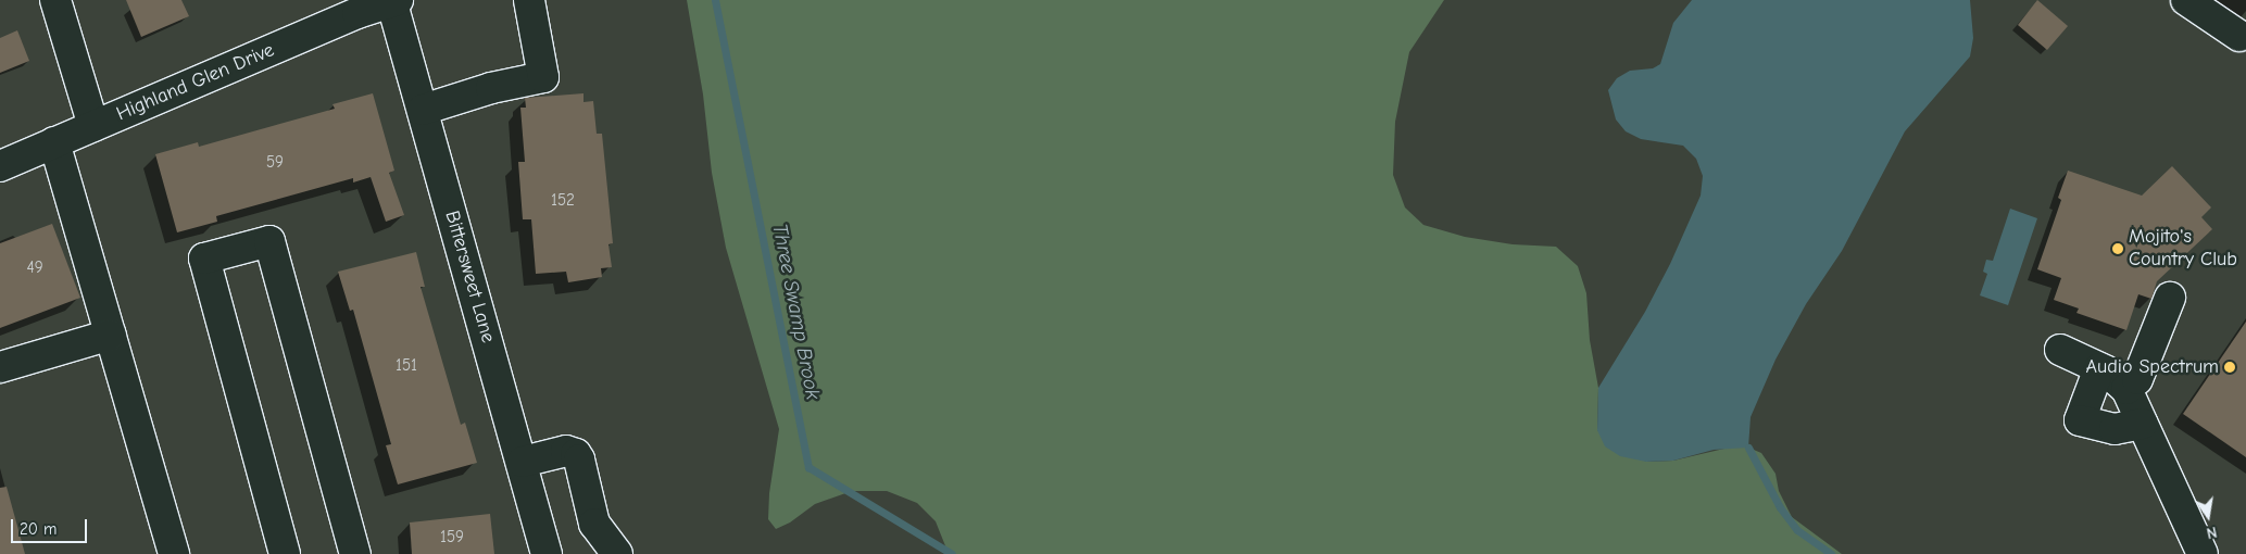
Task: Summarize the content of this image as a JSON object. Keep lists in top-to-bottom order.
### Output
{
  "streets": {
    "street": ["Highland Glen Drive", "Bittersweet Lane"]
  },
  "crossings": [
    ["Highland Glen Drive", "Bittersweet Lane"]
  ],
  "water": ["Three Swamp Brook"],
  "places": ["Mojito's Country Club", "Audio Spectrum"],
  "house_numbers": [
    "59",
    "152",
    "49",
    "151",
    "159"
  ],
  "scale_bar": "20 m",
  "north": "bottom"
}
